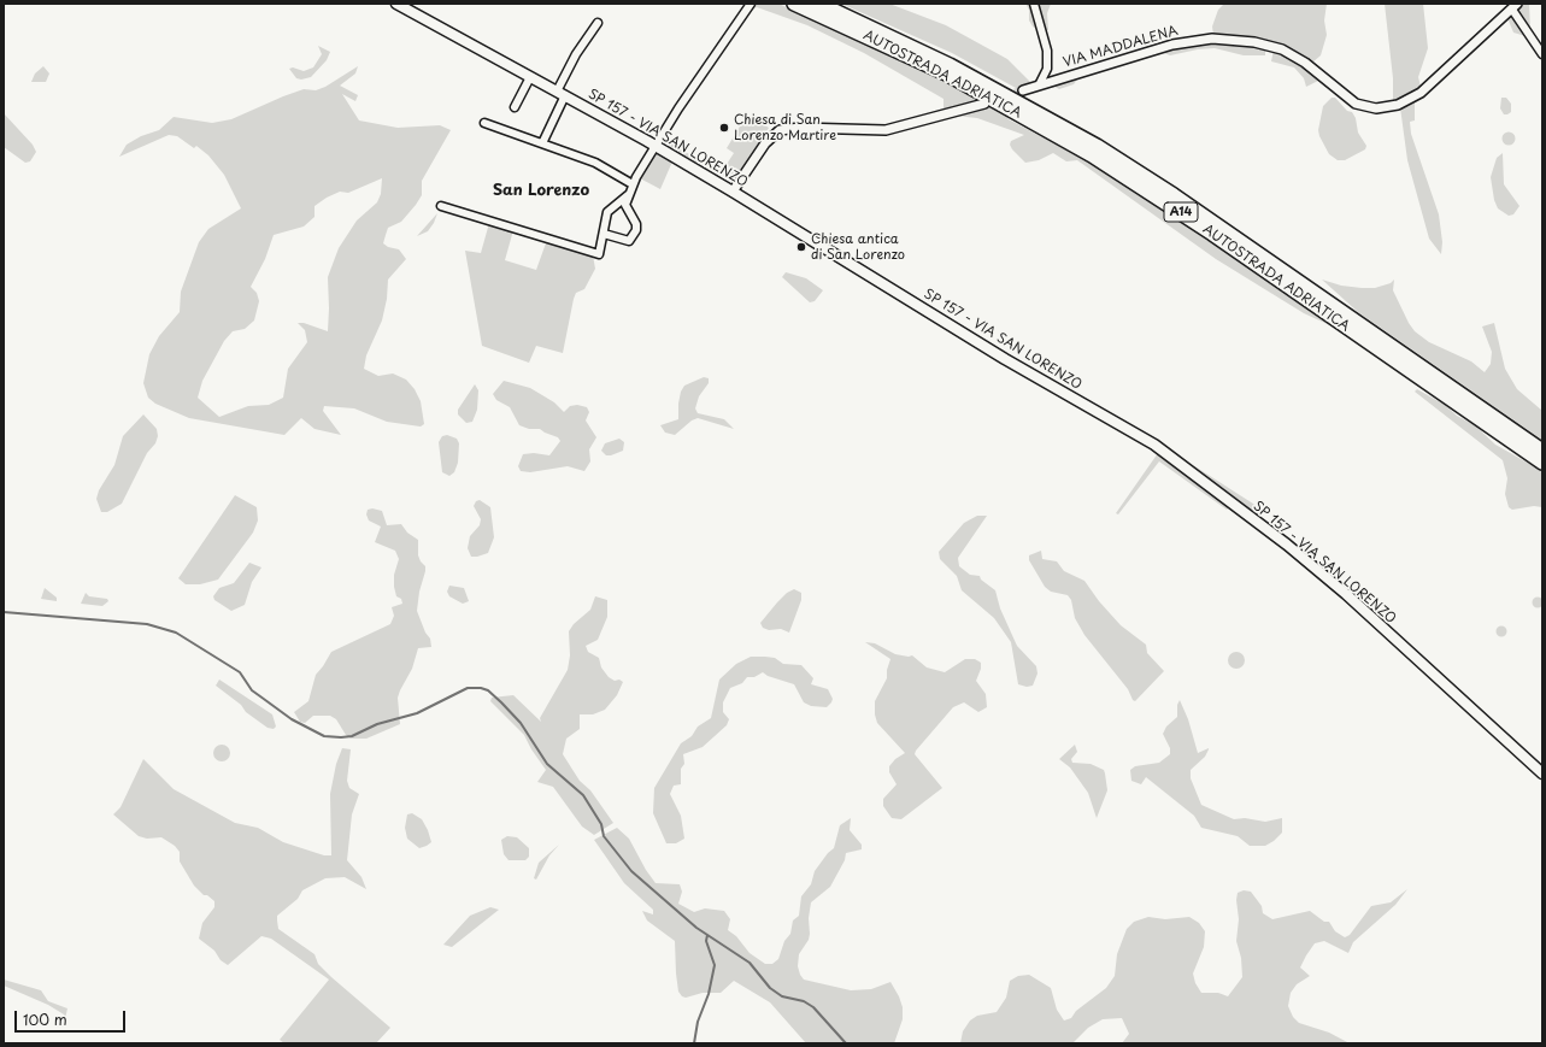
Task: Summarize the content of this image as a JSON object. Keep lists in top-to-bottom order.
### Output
{
  "streets": {
    "highway": ["AUTOSTRADA ADRIATICA", "A14"],
    "main road": ["SP 157 - VIA SAN LORENZO"],
    "street": ["VIA MADDALENA"]
  },
  "districts": ["San Lorenzo"],
  "places": ["Chiesa di San Lorenzo Martire", "Chiesa antica di San Lorenzo"],
  "scale_bar": "100 m"
}
